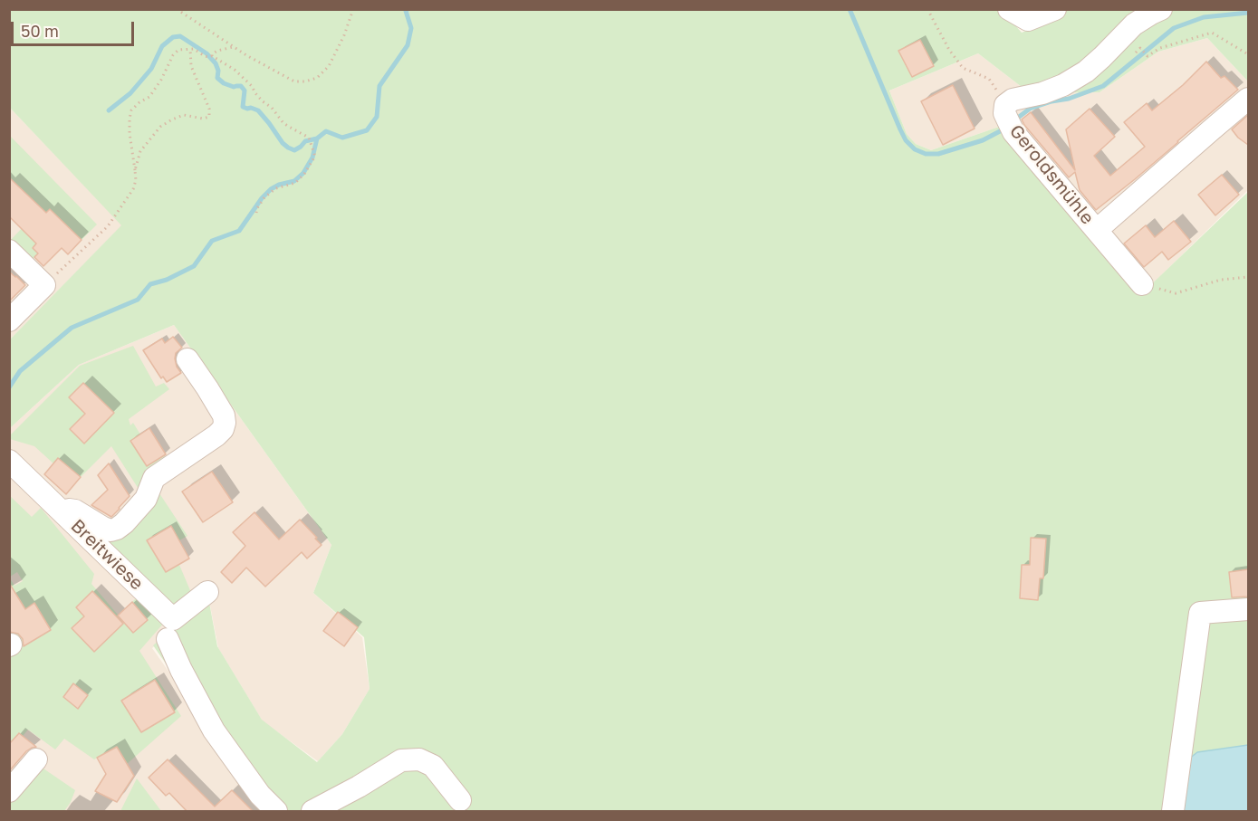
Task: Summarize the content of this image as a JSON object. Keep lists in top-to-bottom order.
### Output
{
  "streets": {
    "street": ["Geroldsmühle", "Breitwiese"]
  },
  "scale_bar": "50 m"
}
